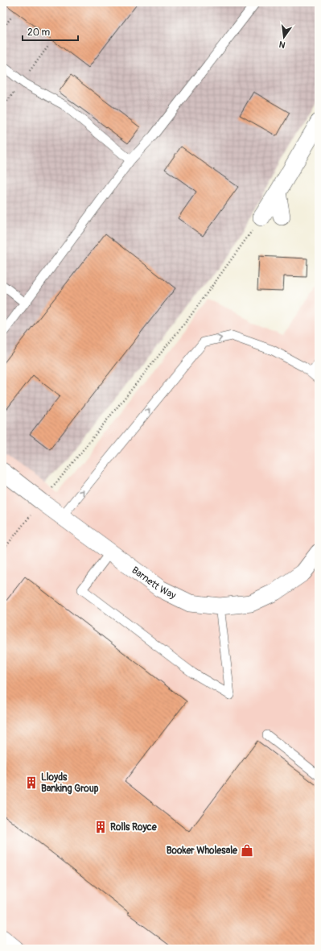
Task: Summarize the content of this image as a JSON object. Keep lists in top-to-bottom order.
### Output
{
  "streets": {
    "street": ["Barnett Way"]
  },
  "places": {
    "building": ["Lloyds Banking Group", "Rolls Royce"],
    "shop": ["Booker Wholesale"]
  },
  "scale_bar": "20 m",
  "north": "bottom"
}
